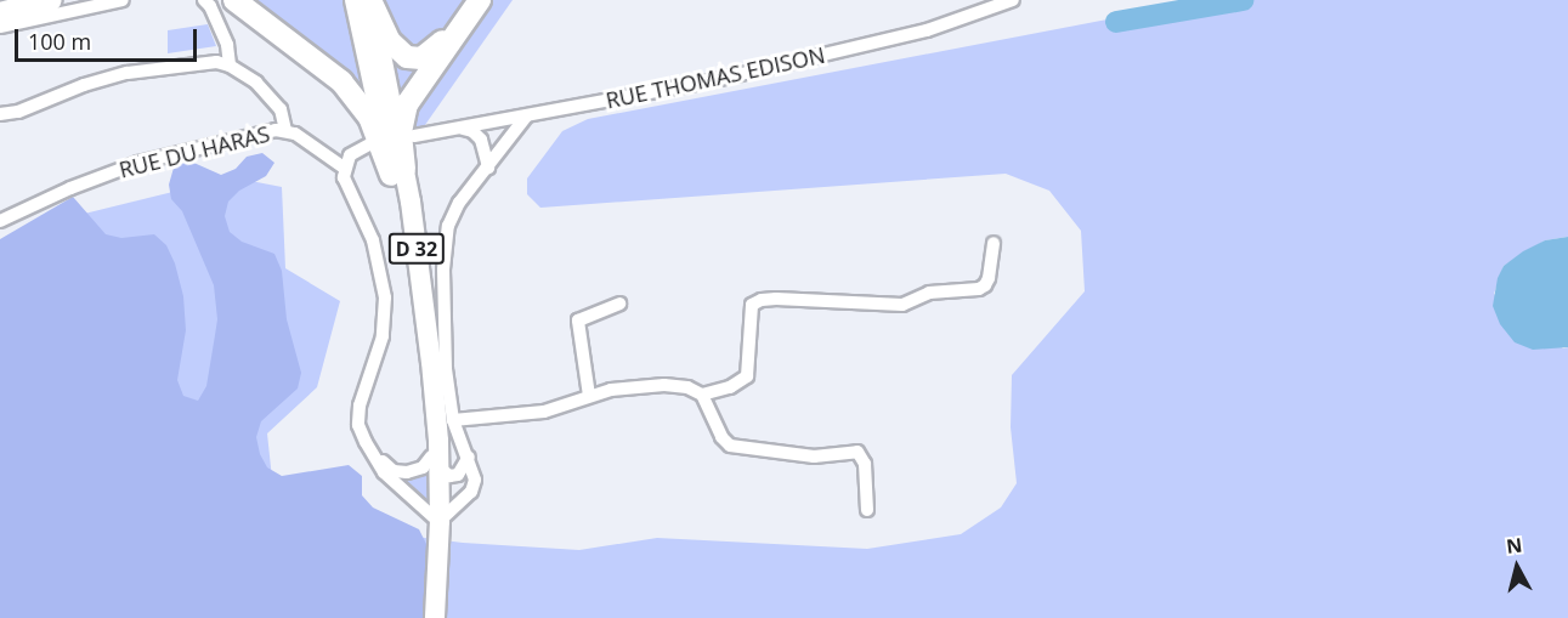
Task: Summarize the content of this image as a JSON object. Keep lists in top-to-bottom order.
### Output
{
  "streets": {
    "main road": ["D 32"],
    "street": ["RUE THOMAS EDISON", "RUE DU HARAS"]
  },
  "scale_bar": "100 m",
  "north": "top"
}
